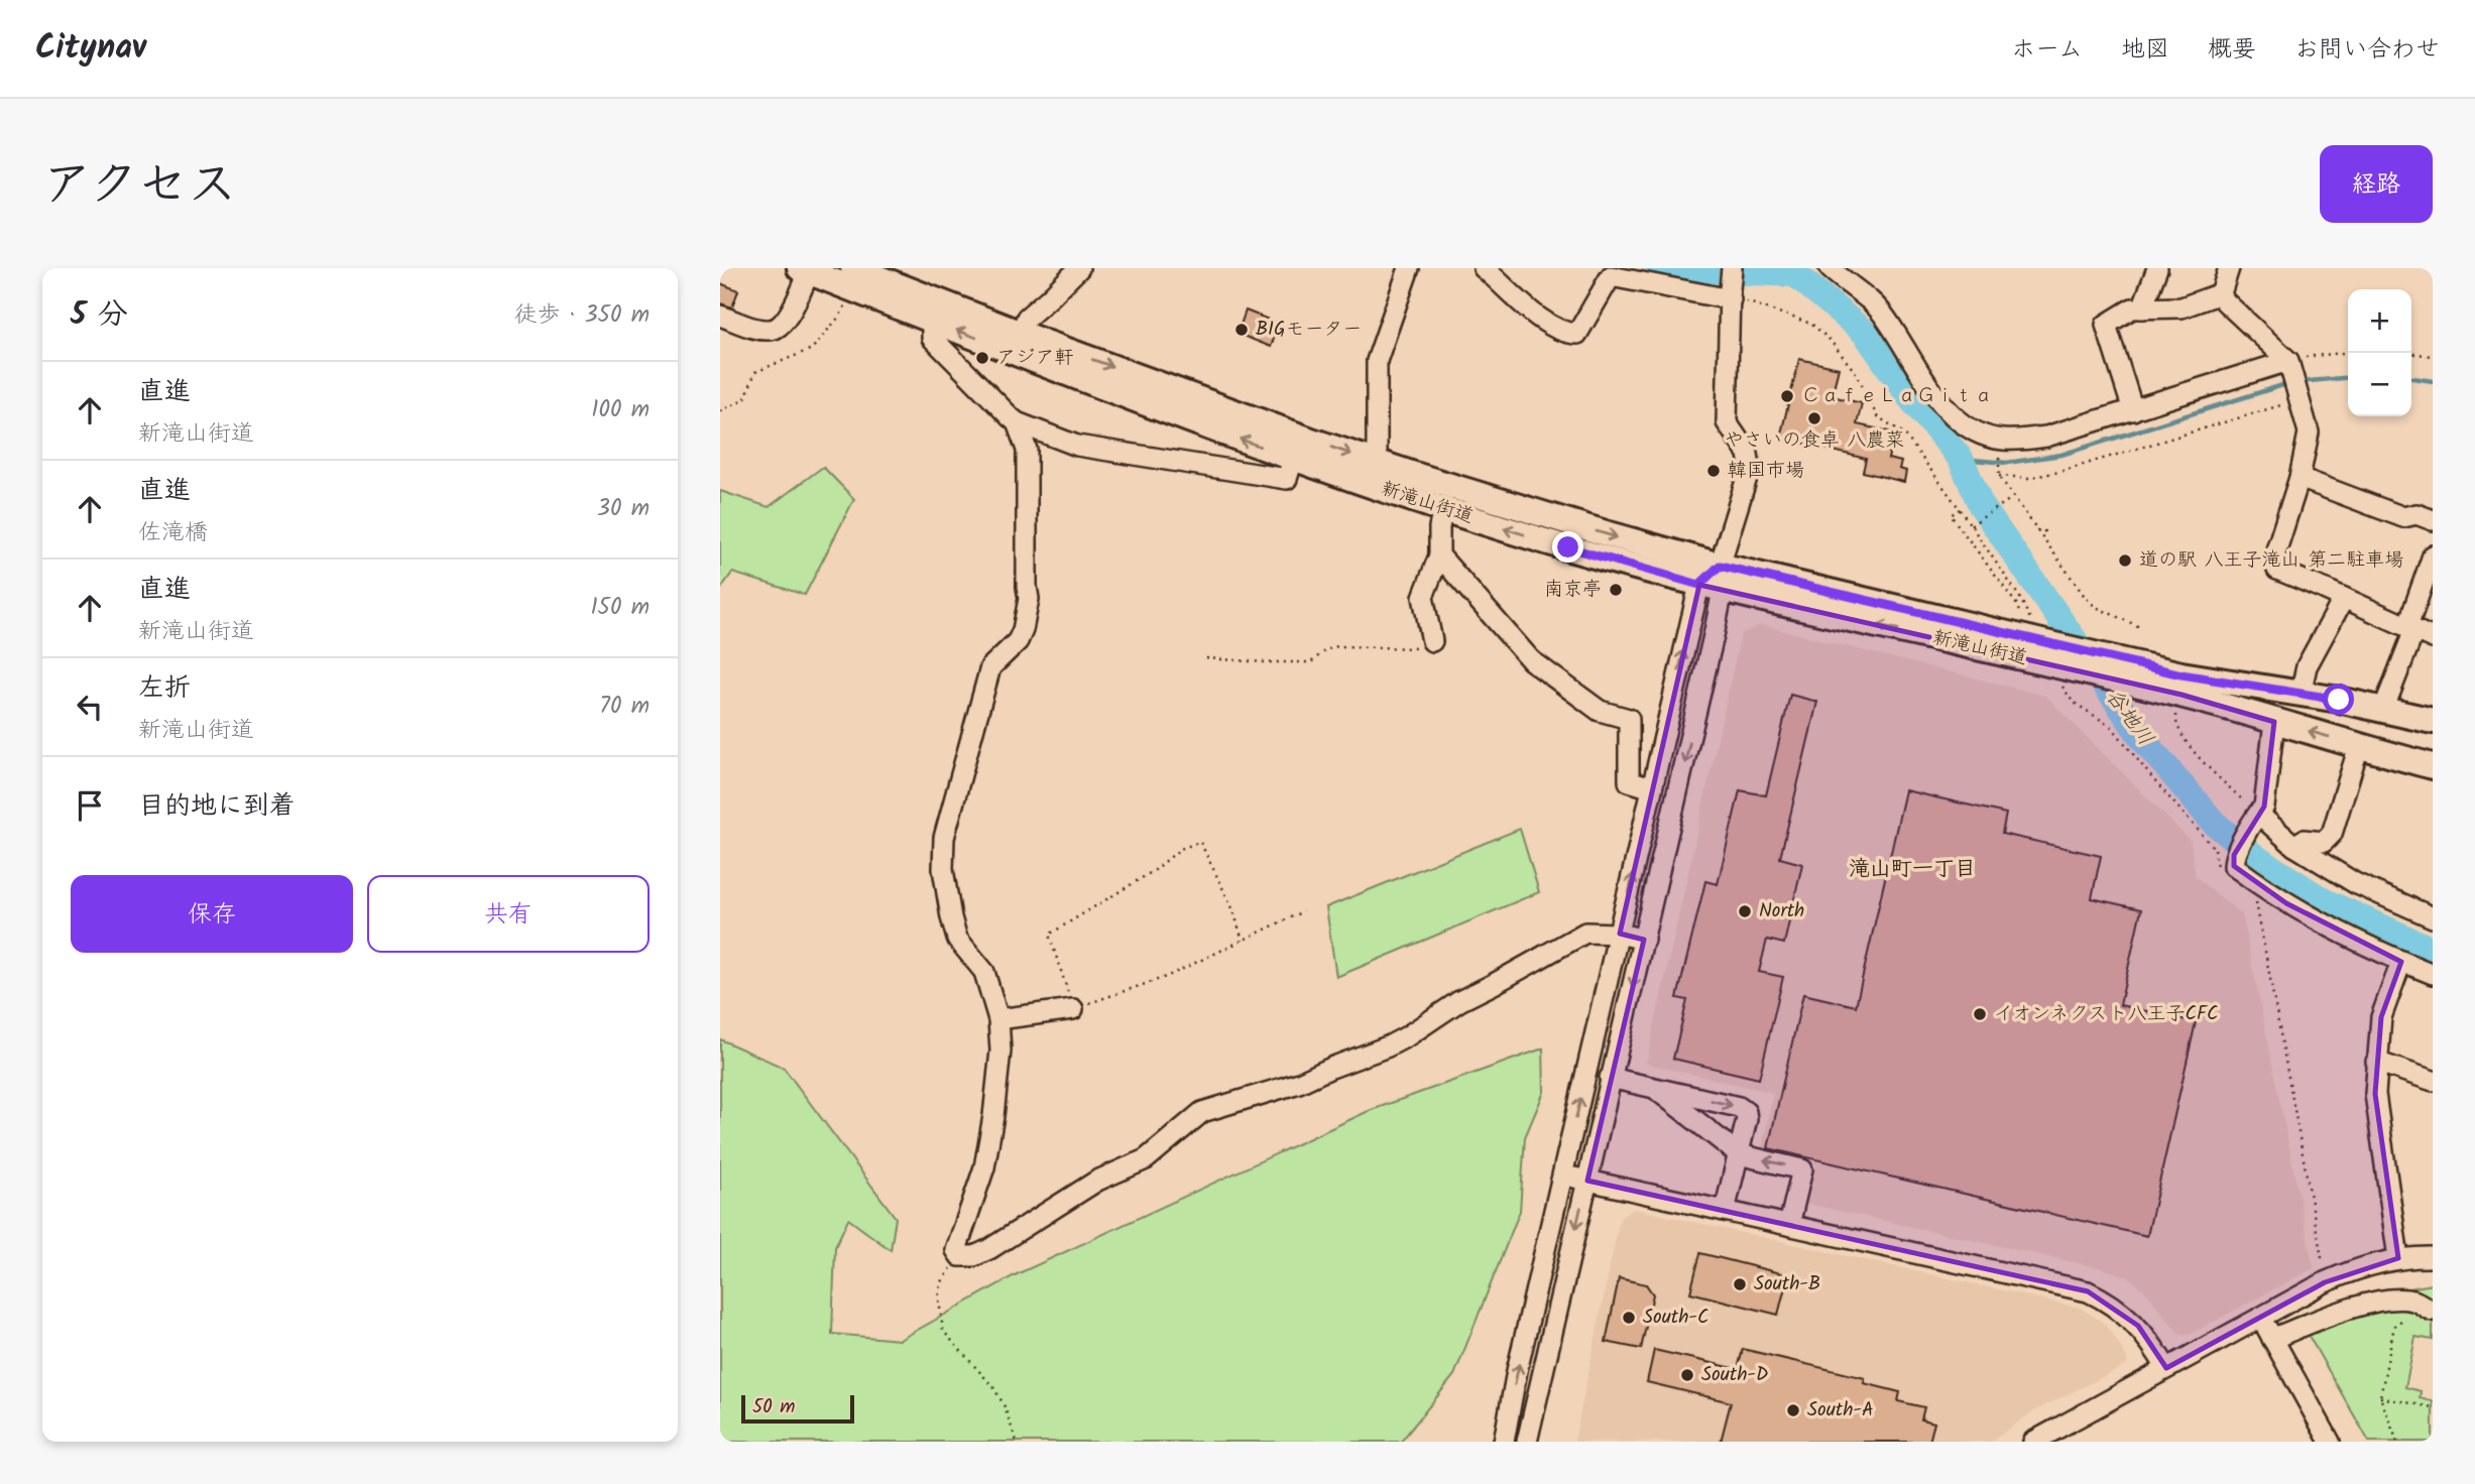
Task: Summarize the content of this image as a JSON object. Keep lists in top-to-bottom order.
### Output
{
  "streets": {
    "main road": ["新滝山街道"]
  },
  "districts": ["滝山町一丁目"],
  "water": ["谷地川"],
  "places": [
    "BIGモーター",
    "アジア軒",
    "ＣａｆｅＬａＧｉｔａ",
    "やさいの食卓 八農菜",
    "韓国市場",
    "道の駅 八王子滝山 第二駐車場",
    "南京亭",
    "North",
    "イオンネクスト八王子CFC",
    "South-B",
    "South-C",
    "South-D",
    "South-A"
  ],
  "scale_bar": "50 m",
  "page": {
    "header": "Citynav",
    "nav": [
      "ホーム",
      "地図",
      "概要",
      "お問い合わせ"
    ],
    "title": "アクセス",
    "buttons": [
      "経路",
      ["保存", "共有"]
    ],
    "heading": ["5 分", "徒歩 · 350 m"],
    "map_buttons": ["+", "−"],
    "list": [
      ["直進", "新滝山街道", "100 m"],
      ["直進", "佐滝橋", "30 m"],
      ["直進", "新滝山街道", "150 m"],
      ["左折", "新滝山街道", "70 m"],
      "目的地に到着"
    ],
    "scale": "50 m"
  }
}
